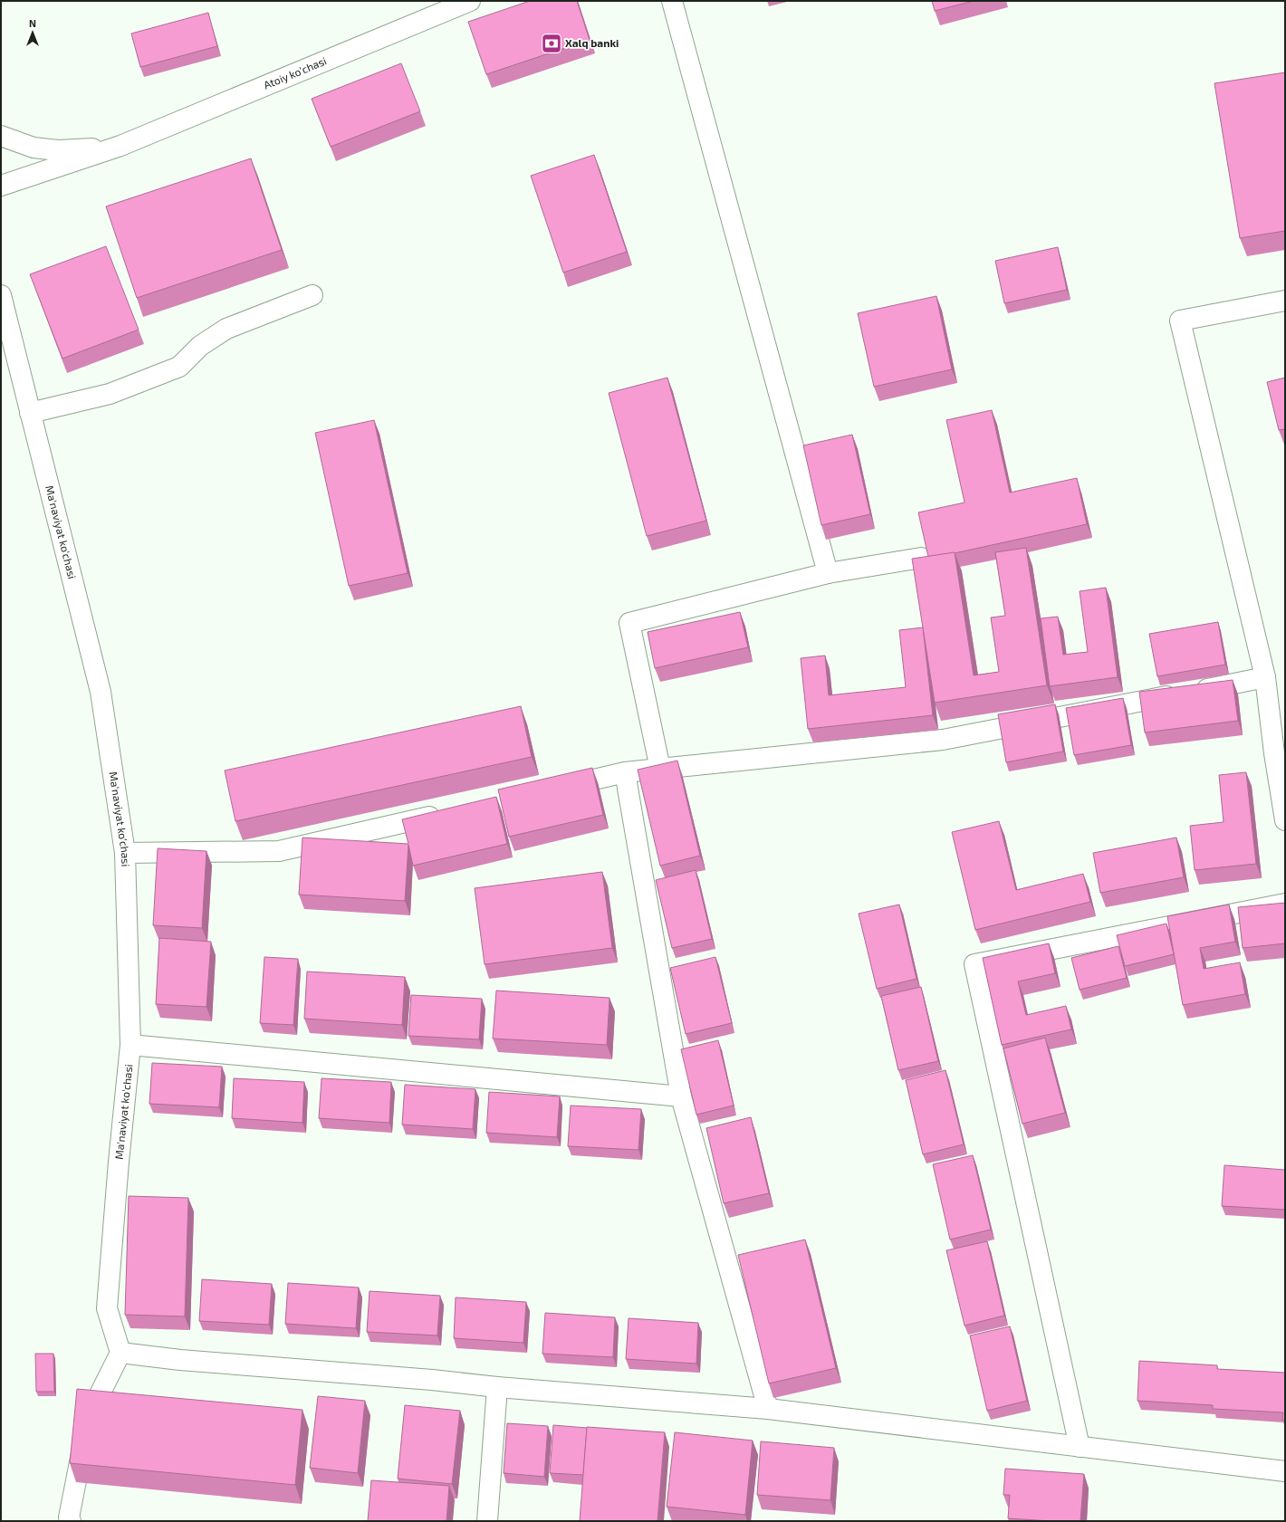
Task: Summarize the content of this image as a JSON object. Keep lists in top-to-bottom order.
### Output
{
  "streets": {
    "street": ["Atoiy ko'chasi", "Ma'naviyat ko'chasi"]
  },
  "places": {
    "bank": ["Xalq banki"]
  },
  "north": "top"
}
